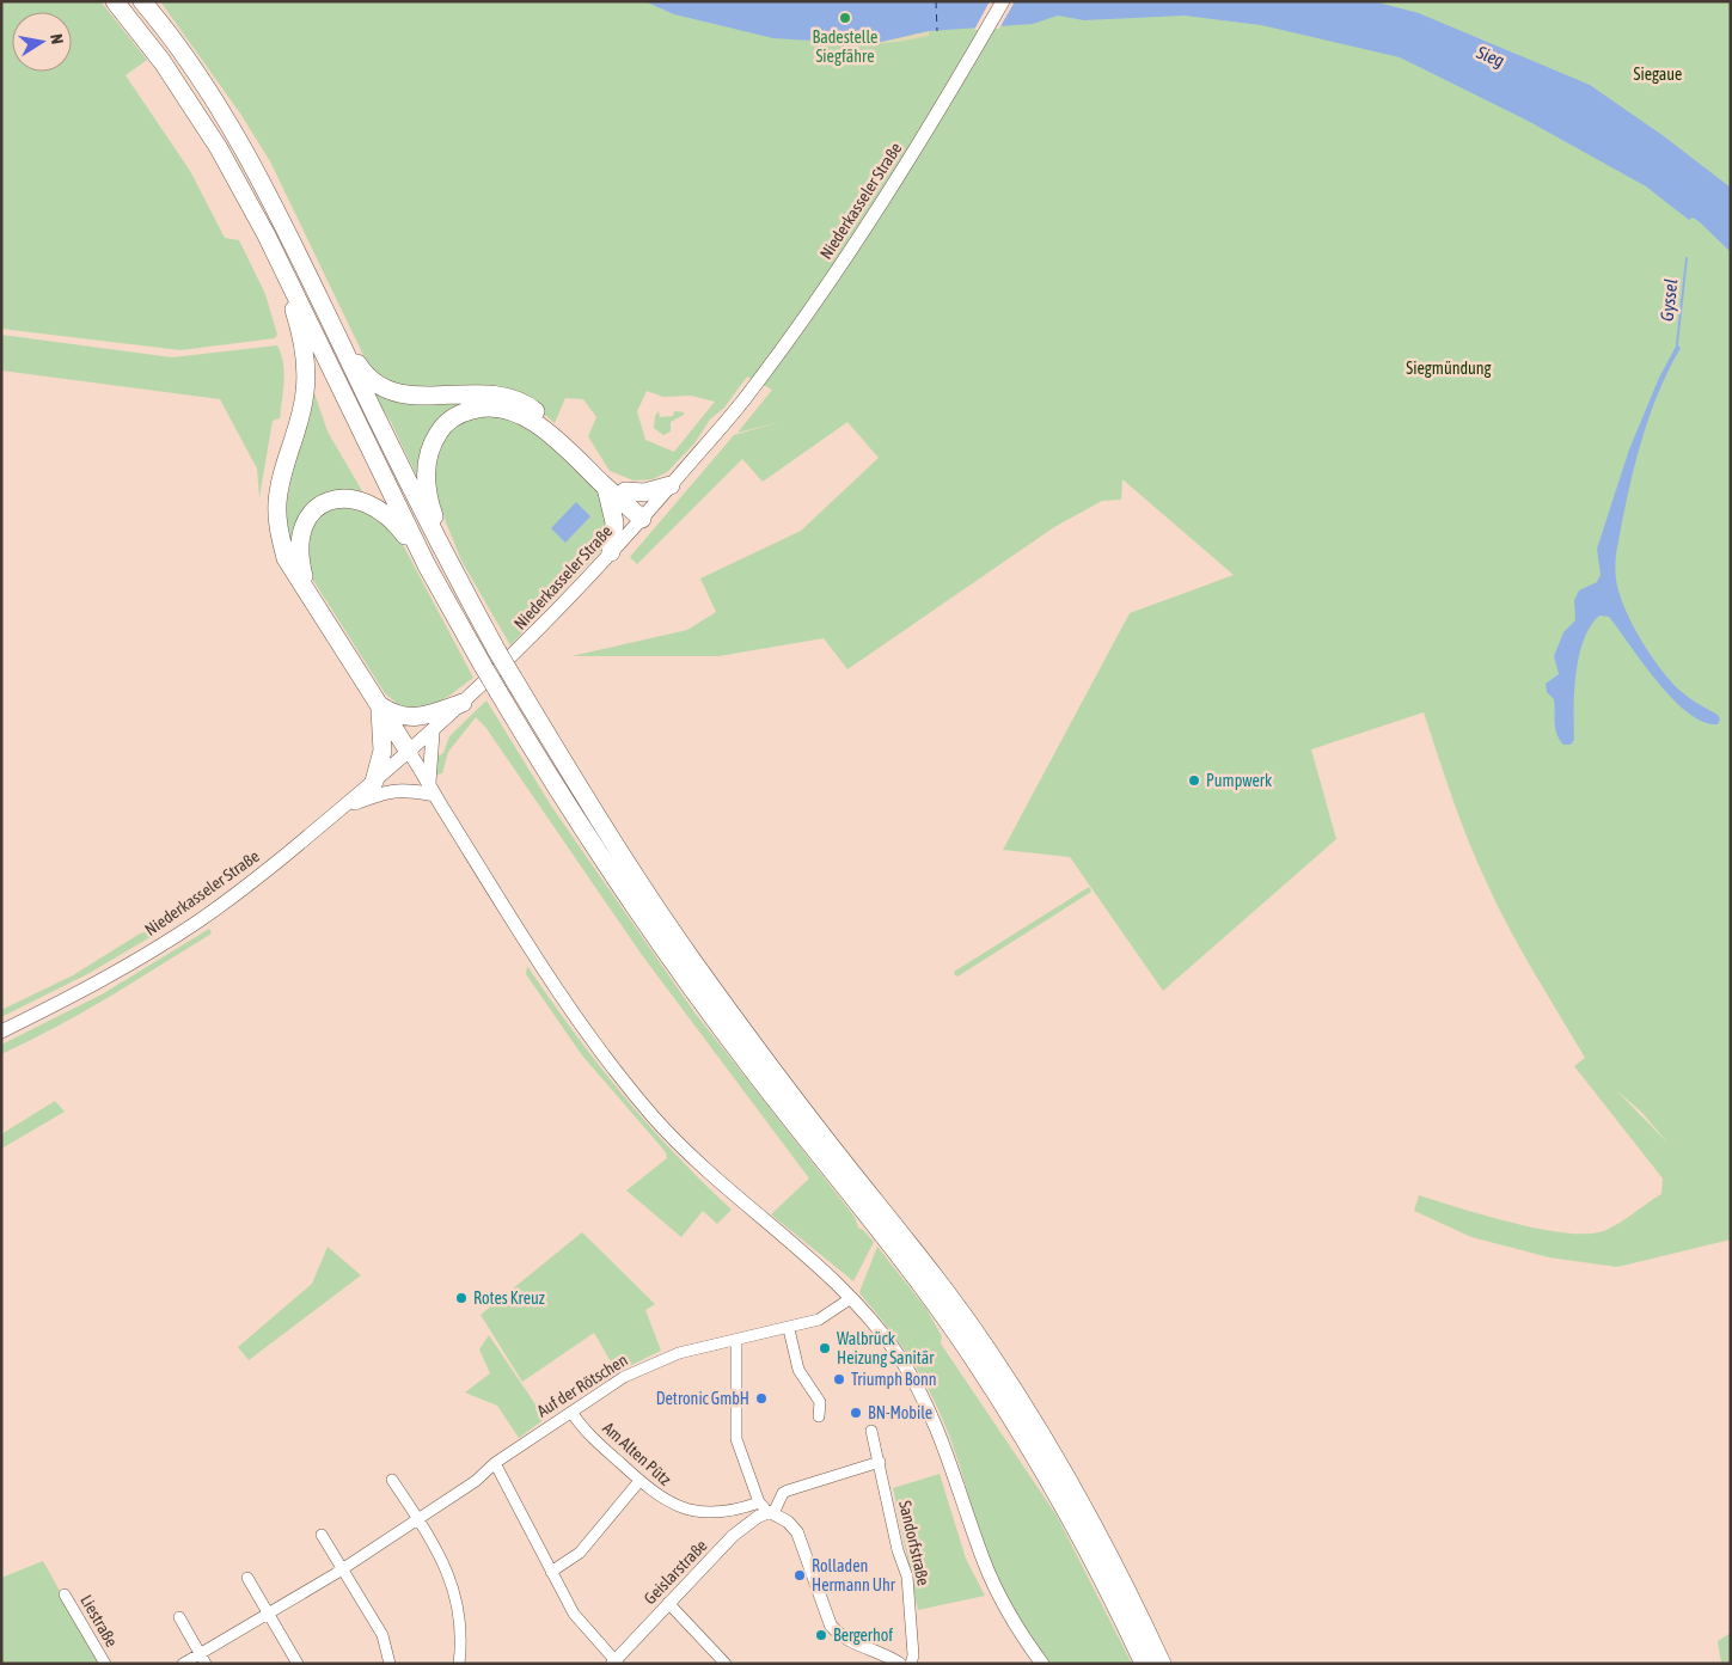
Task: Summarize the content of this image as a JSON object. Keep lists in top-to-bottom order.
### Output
{
  "streets": {
    "main road": ["Niederkasseler Straße"],
    "street": [
      "Auf der Rötschen",
      "Am Alten Pütz",
      "Sandorfstraße",
      "Geislarstraße",
      "Liestraße"
    ]
  },
  "crossings": [
    ["Auf der Rötschen", "Am Alten Pütz"]
  ],
  "water": ["Sieg", "Gyssel"],
  "parks": ["Siegaue", "Siegmündung"],
  "places": [
    "Badestelle Siegfähre",
    "Pumpwerk",
    "Rotes Kreuz",
    "Walbrück Heizung Sanitär",
    "Triumph Bonn",
    "Detronic GmbH",
    "BN-Mobile",
    "Rolladen Hermann Uhr",
    "Bergerhof"
  ],
  "north": "right"
}
